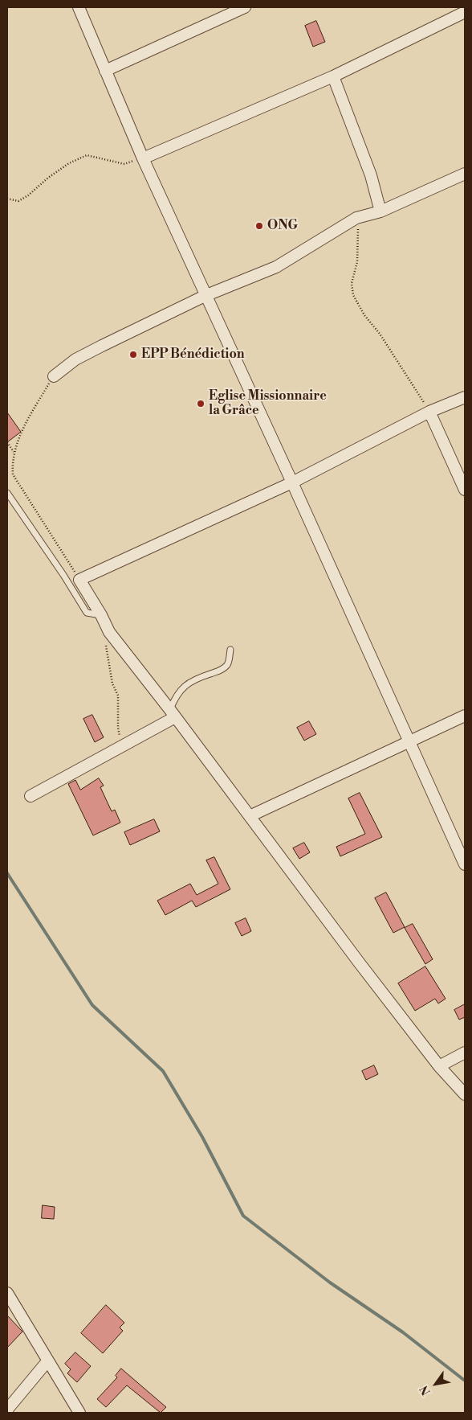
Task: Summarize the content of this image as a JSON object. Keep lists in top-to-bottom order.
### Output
{
  "places": ["ONG", "EPP Bénédiction", "Eglise Missionnaire la Grâce"],
  "north": "bottom left"
}
